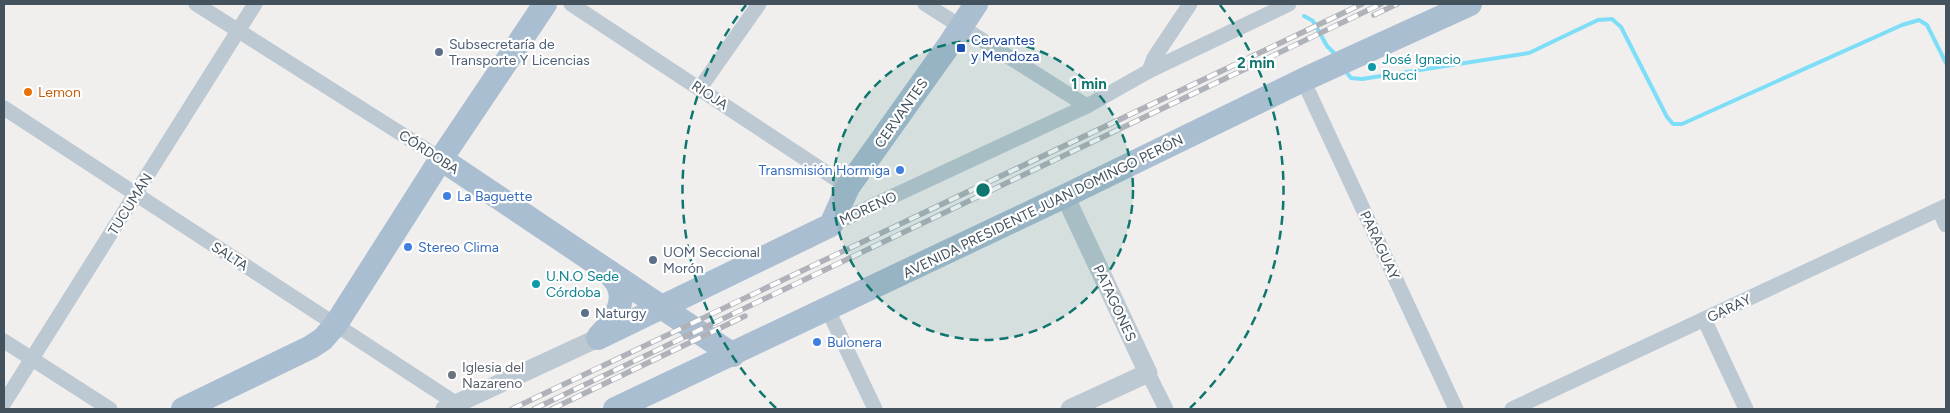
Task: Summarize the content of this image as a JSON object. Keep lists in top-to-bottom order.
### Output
{
  "streets": {
    "main road": [
      "CERVANTES",
      "CÓRDOBA",
      "AVENIDA PRESIDENTE JUAN DOMINGO PERÓN",
      "MORENO"
    ],
    "street": [
      "RIOJA",
      "TUCUMÁN",
      "PARAGUAY",
      "SALTA",
      "PATAGONES",
      "GARAY"
    ]
  },
  "crossings": [
    ["RIOJA", "CERVANTES"],
    ["CERVANTES", "MORENO"],
    ["CÓRDOBA", "TUCUMÁN"],
    ["CÓRDOBA", "AVENIDA PRESIDENTE JUAN DOMINGO PERÓN"],
    ["CÓRDOBA", "MORENO"],
    ["TUCUMÁN", "SALTA"],
    ["AVENIDA PRESIDENTE JUAN DOMINGO PERÓN", "PARAGUAY"],
    ["AVENIDA PRESIDENTE JUAN DOMINGO PERÓN", "PATAGONES"],
    ["MORENO", "SALTA"]
  ],
  "places": {
    "transit": ["Cervantes y Mendoza"],
    "other": [
      "Subsecretaría de Transporte Y Licencias",
      "José Ignacio Rucci",
      "Lemon",
      "Transmisión Hormiga",
      "La Baguette",
      "Stereo Clima",
      "UOM Seccional Morón",
      "U.N.O Sede Córdoba",
      "Naturgy",
      "Bulonera",
      "Iglesia del Nazareno"
    ]
  },
  "rings": ["2 min", "1 min"]
}
